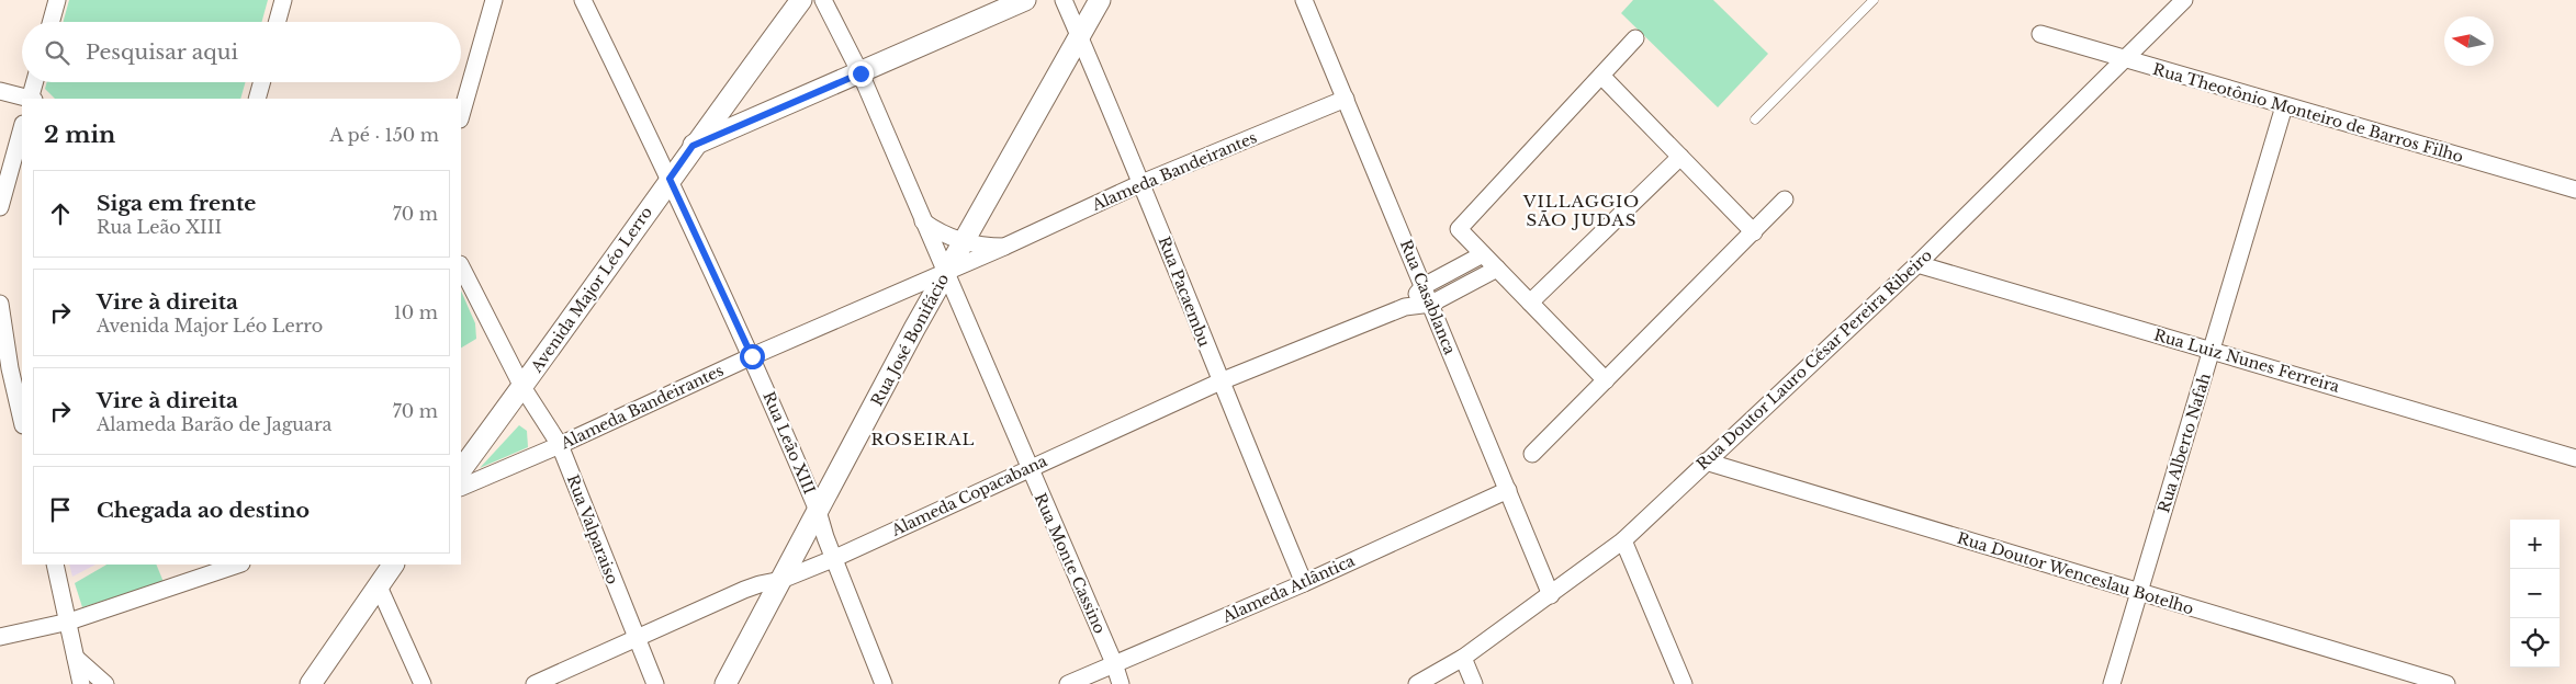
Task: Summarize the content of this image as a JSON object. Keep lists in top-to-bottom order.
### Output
{
  "streets": {
    "street": [
      "Rua Theotônio Monteiro de Barros Filho",
      "Alameda Bandeirantes",
      "Avenida Major Léo Lerro",
      "Rua Pacaembu",
      "Rua Casablanca",
      "Rua José Bonifácio",
      "Rua Doutor Lauro César Pereira Ribeiro",
      "Rua Luiz Nunes Ferreira",
      "Rua Leão XIII",
      "Rua Alberto Nafah",
      "Alameda Copacabana",
      "Rua Valparaiso",
      "Rua Monte Cassino",
      "Rua Doutor Wenceslau Botelho",
      "Alameda Atlântica"
    ]
  },
  "crossings": [
    ["Rua Theotônio Monteiro de Barros Filho", "Rua Doutor Lauro César Pereira Ribeiro"],
    ["Rua Theotônio Monteiro de Barros Filho", "Rua Alberto Nafah"],
    ["Alameda Bandeirantes", "Rua Pacaembu"],
    ["Alameda Bandeirantes", "Rua Casablanca"],
    ["Alameda Bandeirantes", "Rua José Bonifácio"],
    ["Alameda Bandeirantes", "Rua Leão XIII"],
    ["Alameda Bandeirantes", "Rua Valparaiso"],
    ["Alameda Bandeirantes", "Rua Monte Cassino"],
    ["Avenida Major Léo Lerro", "Rua Leão XIII"],
    ["Avenida Major Léo Lerro", "Rua Valparaiso"],
    ["Rua Pacaembu", "Rua José Bonifácio"],
    ["Rua Pacaembu", "Alameda Copacabana"],
    ["Rua Pacaembu", "Alameda Atlântica"],
    ["Rua Casablanca", "Rua Doutor Lauro César Pereira Ribeiro"],
    ["Rua Casablanca", "Alameda Copacabana"],
    ["Rua Casablanca", "Alameda Atlântica"],
    ["Rua José Bonifácio", "Rua Leão XIII"],
    ["Rua José Bonifácio", "Alameda Copacabana"],
    ["Rua José Bonifácio", "Rua Monte Cassino"],
    ["Rua Doutor Lauro César Pereira Ribeiro", "Rua Luiz Nunes Ferreira"],
    ["Rua Doutor Lauro César Pereira Ribeiro", "Rua Doutor Wenceslau Botelho"],
    ["Rua Luiz Nunes Ferreira", "Rua Alberto Nafah"],
    ["Rua Leão XIII", "Alameda Copacabana"],
    ["Rua Alberto Nafah", "Rua Doutor Wenceslau Botelho"],
    ["Alameda Copacabana", "Rua Valparaiso"],
    ["Alameda Copacabana", "Rua Monte Cassino"],
    ["Rua Monte Cassino", "Alameda Atlântica"]
  ],
  "districts": ["VILLAGGIO SÃO JUDAS", "ROSEIRAL"],
  "north": "left",
  "page": {
    "search": "Pesquisar aqui",
    "heading": ["2 min", "A pé · 150 m"],
    "list": [
      ["Siga em frente", "Rua Leão XIII", "70 m"],
      ["Vire à direita", "Avenida Major Léo Lerro", "10 m"],
      ["Vire à direita", "Alameda Barão de Jaguara", "70 m"],
      "Chegada ao destino"
    ],
    "map_buttons": ["+", "−"]
  }
}
